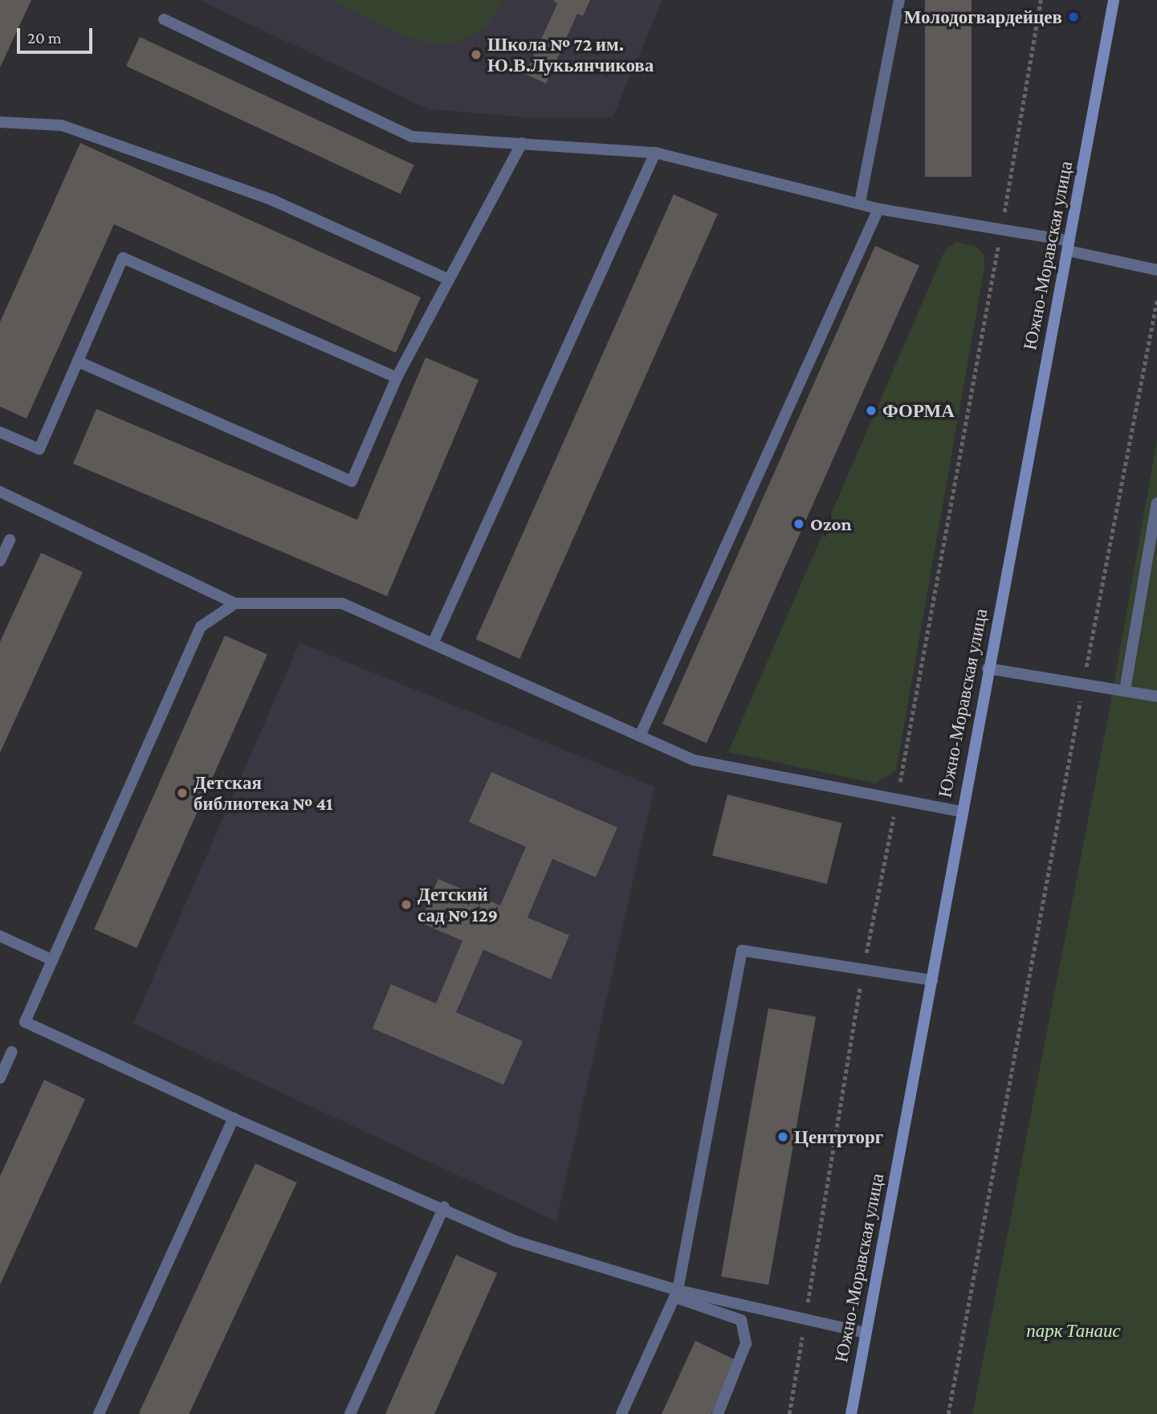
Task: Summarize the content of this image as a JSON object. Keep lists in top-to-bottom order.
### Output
{
  "streets": {
    "main road": ["Южно-Моравская улица"]
  },
  "parks": ["парк Танаис"],
  "places": [
    "Молодогвардейцев",
    "Школа № 72 им. Ю.В.Лукьянчикова",
    "ФОРМА",
    "Ozon",
    "Детская библиотека № 41",
    "Детский сад № 129",
    "Центрторг"
  ],
  "scale_bar": "20 m"
}
